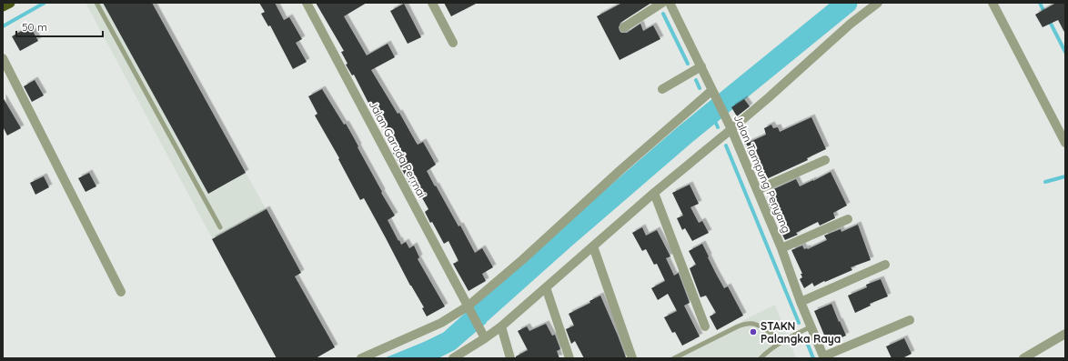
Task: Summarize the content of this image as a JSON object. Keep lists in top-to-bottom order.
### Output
{
  "streets": {
    "street": ["Jalan Garuda Permai", "Jalan Tampung Penyang"]
  },
  "places": ["STAKN Palangka Raya"],
  "scale_bar": "50 m"
}
